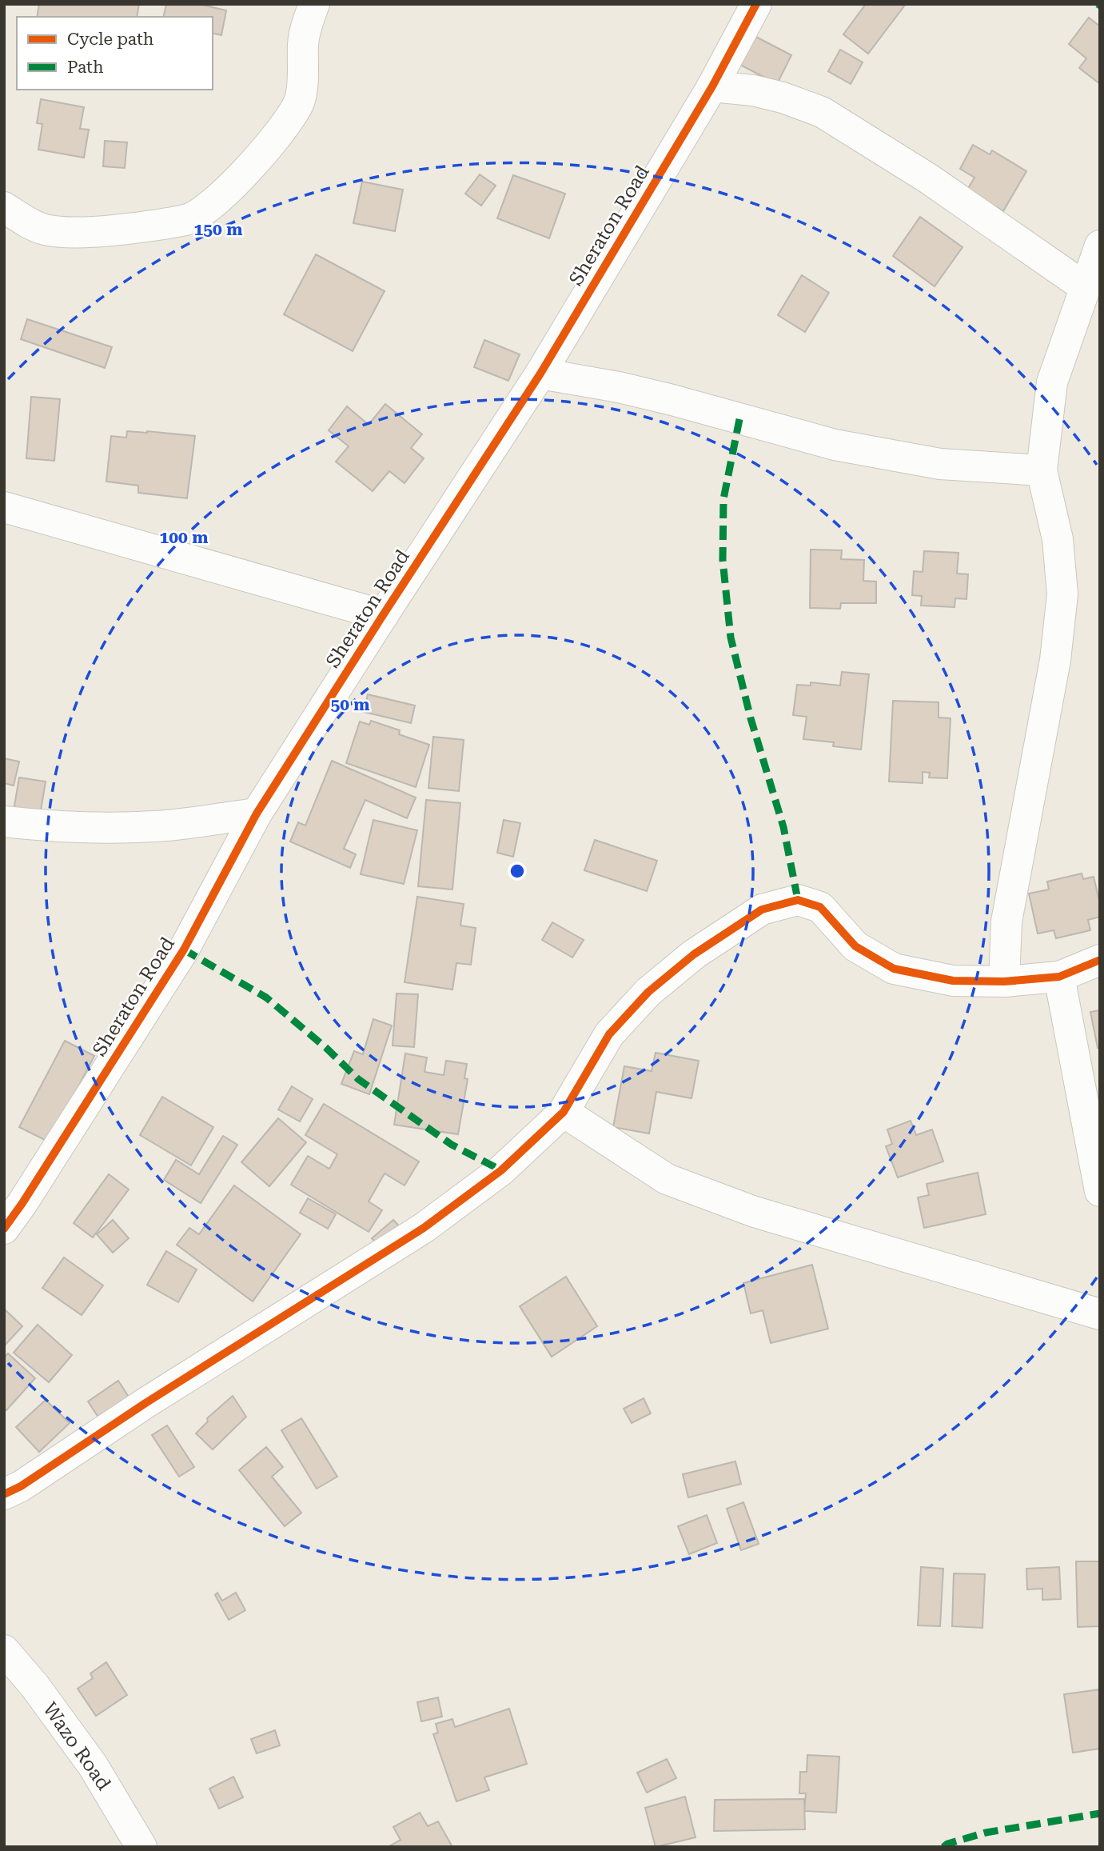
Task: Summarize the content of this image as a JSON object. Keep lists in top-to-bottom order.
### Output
{
  "streets": {
    "street": ["Sheraton Road", "Wazo Road"]
  },
  "legend": ["Cycle path", "Path"],
  "rings": ["150 m", "100 m", "50 m"]
}
